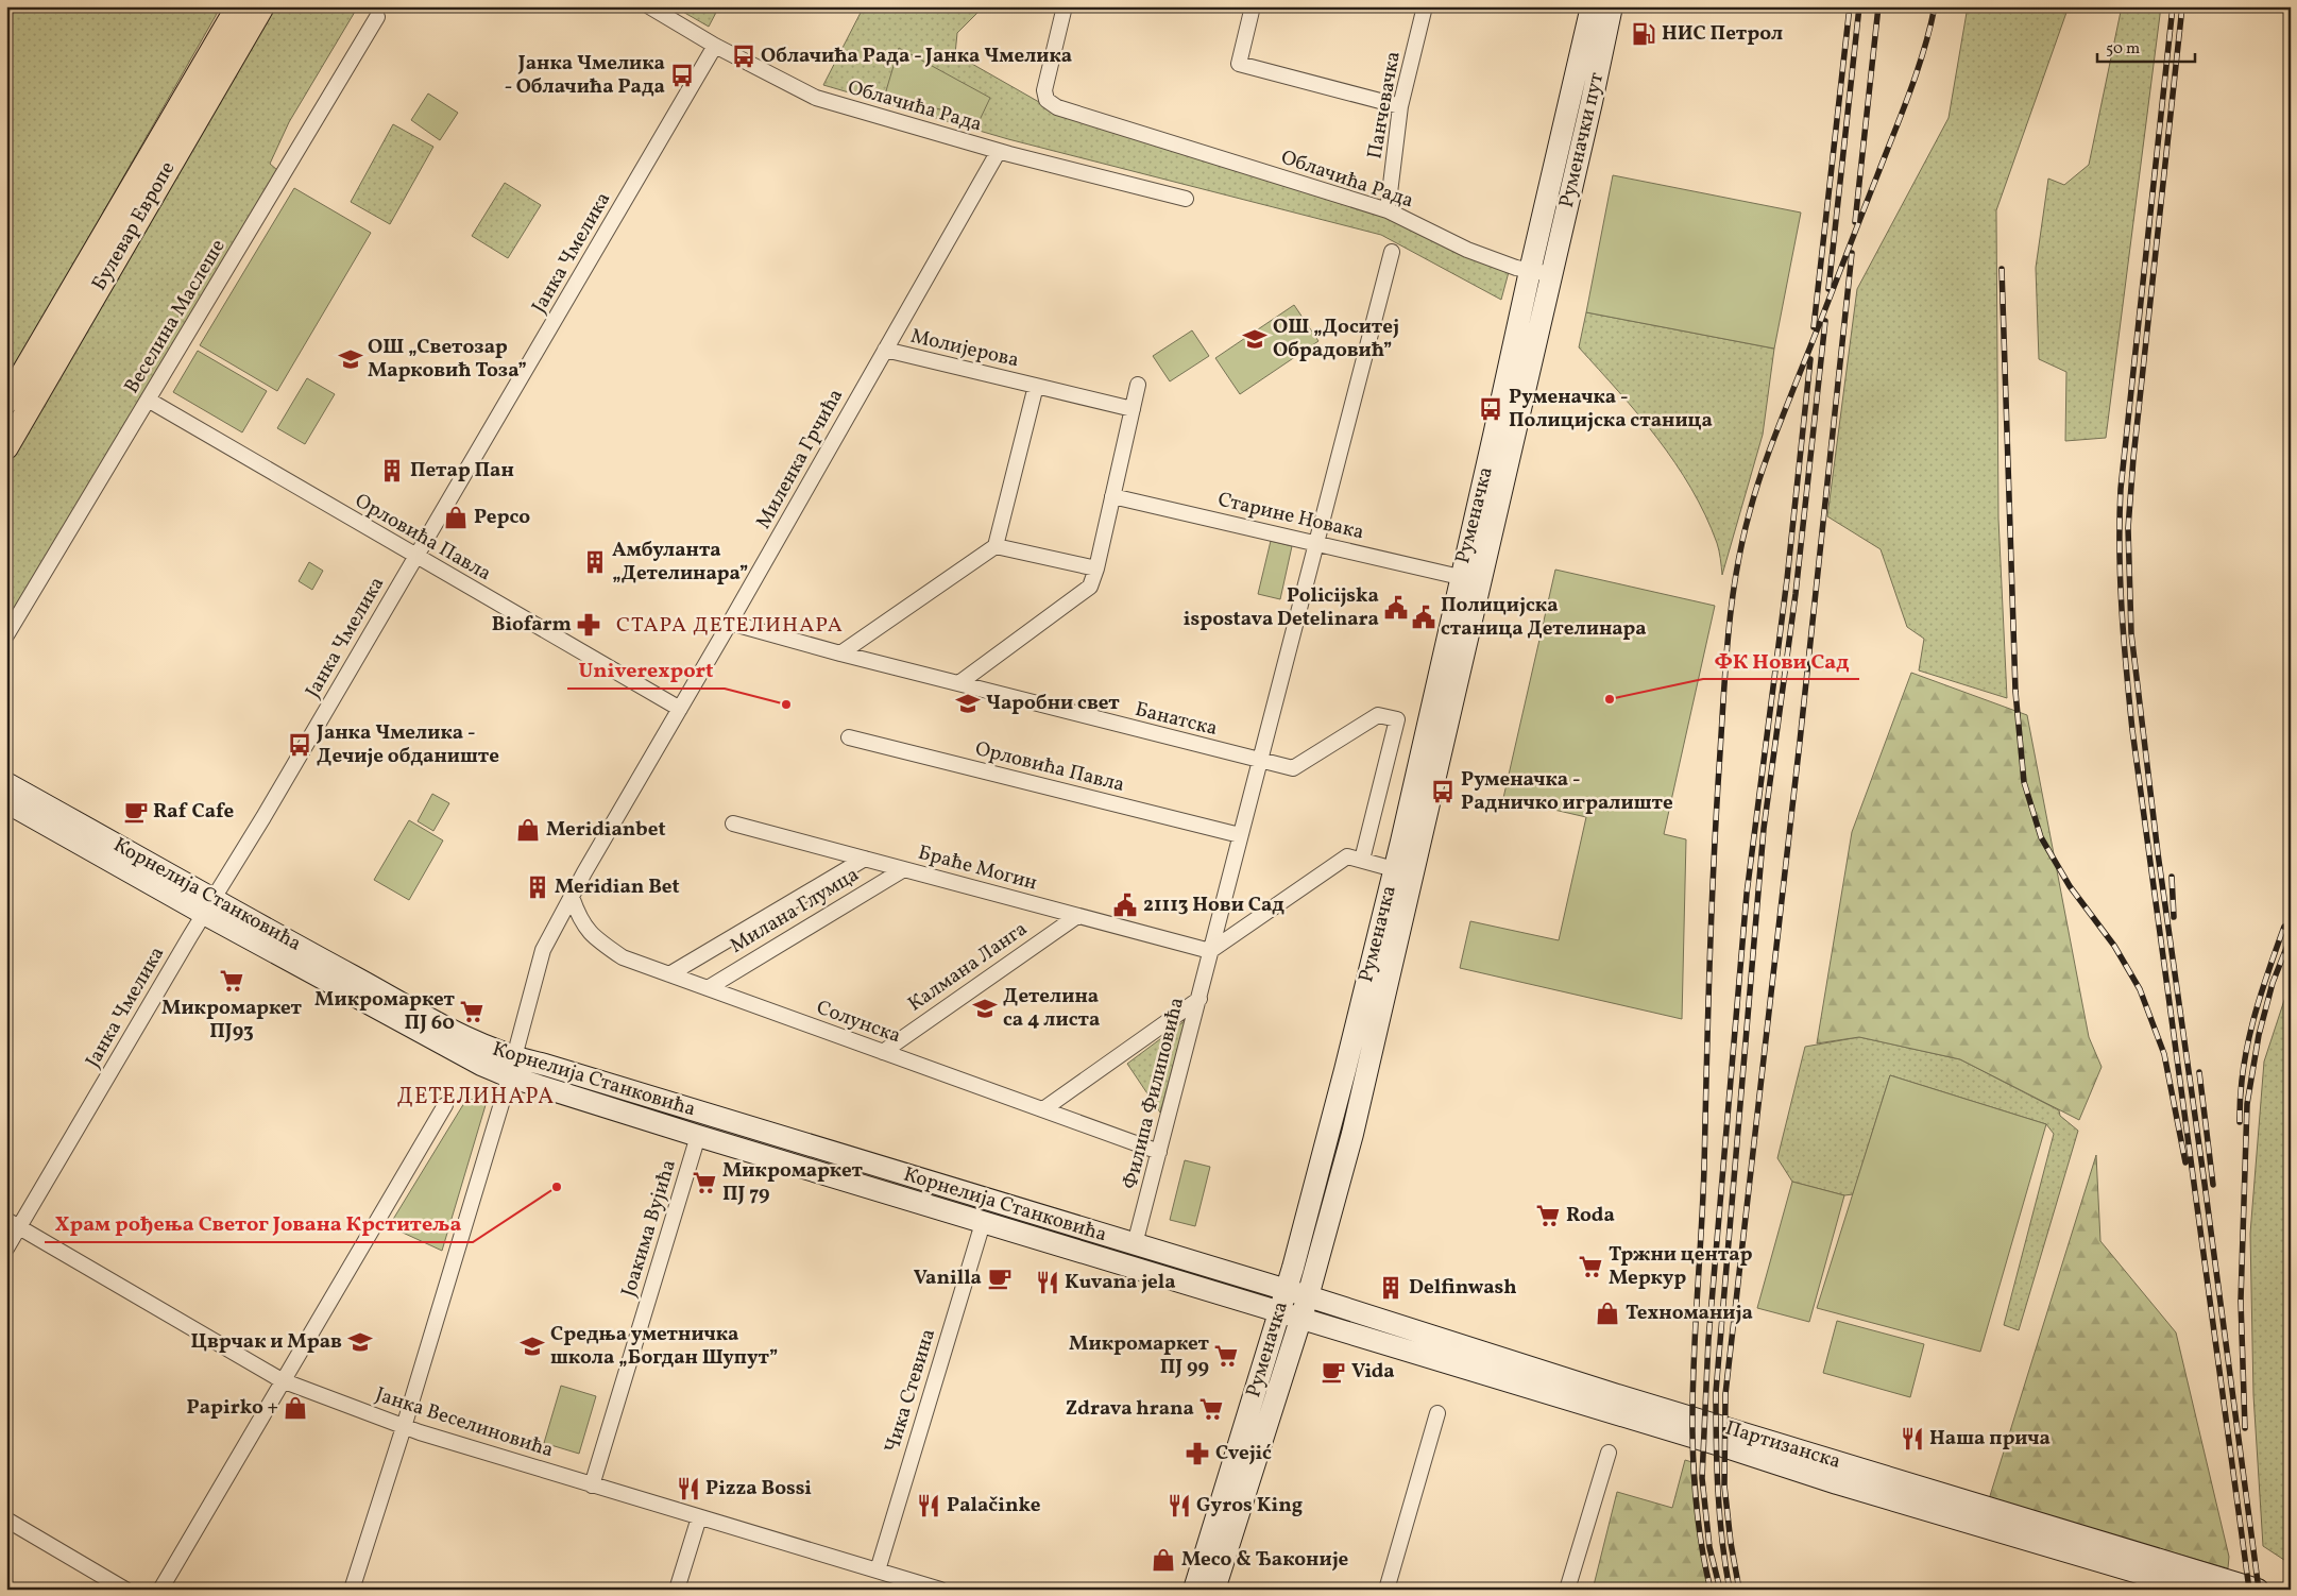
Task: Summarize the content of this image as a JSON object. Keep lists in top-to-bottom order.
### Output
{
  "streets": {
    "main road": [
      "Руменачки пут",
      "Булевар Европе",
      "Руменачка",
      "Корнелија Станковића",
      "Партизанска"
    ],
    "street": [
      "Панчевачка",
      "Облачића Рада",
      "Јанка Чмелика",
      "Веселина Маслеше",
      "Молијерова",
      "Миленка Грчића",
      "Старине Новака",
      "Орловића Павла",
      "Банатска",
      "Браће Могин",
      "Милана Глумца",
      "Калмана Ланга",
      "Солунска",
      "Филипа Филиповића",
      "Јоакима Вујића",
      "Чика Стевина",
      "Јанка Веселиновића"
    ]
  },
  "crossings": [
    ["Панчевачка", "Облачића Рада"],
    ["Облачића Рада", "Руменачки пут"],
    ["Облачића Рада", "Јанка Чмелика"],
    ["Облачића Рада", "Миленка Грчића"],
    ["Облачића Рада", "Руменачка"],
    ["Руменачки пут", "Руменачка"],
    ["Јанка Чмелика", "Орловића Павла"],
    ["Јанка Чмелика", "Корнелија Станковића"],
    ["Јанка Чмелика", "Јанка Веселиновића"],
    ["Веселина Маслеше", "Орловића Павла"],
    ["Молијерова", "Миленка Грчића"],
    ["Миленка Грчића", "Орловића Павла"],
    ["Миленка Грчића", "Банатска"],
    ["Миленка Грчића", "Корнелија Станковића"],
    ["Миленка Грчића", "Солунска"],
    ["Миленка Грчића", "Јанка Веселиновића"],
    ["Руменачка", "Старине Новака"],
    ["Руменачка", "Банатска"],
    ["Руменачка", "Корнелија Станковића"],
    ["Руменачка", "Филипа Филиповића"],
    ["Руменачка", "Партизанска"],
    ["Старине Новака", "Филипа Филиповића"],
    ["Орловића Павла", "Филипа Филиповића"],
    ["Банатска", "Филипа Филиповића"],
    ["Браће Могин", "Милана Глумца"],
    ["Браће Могин", "Калмана Ланга"],
    ["Браће Могин", "Филипа Филиповића"],
    ["Корнелија Станковића", "Филипа Филиповића"],
    ["Корнелија Станковића", "Јоакима Вујића"],
    ["Корнелија Станковића", "Чика Стевина"],
    ["Корнелија Станковића", "Партизанска"],
    ["Милана Глумца", "Солунска"],
    ["Калмана Ланга", "Солунска"],
    ["Солунска", "Филипа Филиповића"],
    ["Јоакима Вујића", "Јанка Веселиновића"],
    ["Чика Стевина", "Јанка Веселиновића"]
  ],
  "districts": ["СТАРА ДЕТЕЛИНАРА", "ДЕТЕЛИНАРА"],
  "places": {
    "fuel station": ["НИС Петрол"],
    "bus stop": [
      "Облачића Рада - Јанка Чмелика",
      "Јанка Чмелика - Облачића Рада",
      "Руменачка - Полицијска станица",
      "Јанка Чмелика - Дечије обданиште",
      "Руменачка - Радничко игралиште"
    ],
    "school or university": [
      "ОШ „Доситеј Обрадовић”",
      "ОШ „Светозар Марковић Тоза”",
      "Чаробни свет",
      "Детелина са 4 листа",
      "Цврчак и Мрав",
      "Средња уметничка школа „Богдан Шупут”"
    ],
    "building": [
      "Петар Пан",
      "Амбуланта „Детелинара”",
      "Meridian Bet",
      "Delfinwash"
    ],
    "shop": [
      "Pepco",
      "Meridianbet",
      "Техноманија",
      "Papirko +",
      "Месо & Ђаконије"
    ],
    "public building": ["Policijska ispostava Detelinara", "Полицијска станица Детелинара", "21113 Нови Сад"],
    "pharmacy": ["Biofarm", "Cvejić"],
    "other": ["ФК Нови Сад", "Univerexport", "Храм рођења Светог Јована Крститеља"],
    "cafe": ["Raf Cafe", "Vanilla", "Vida"],
    "supermarket": [
      "Микромаркет ПЈ93",
      "Микромаркет ПЈ 60",
      "Микромаркет ПЈ 79",
      "Roda",
      "Тржни центар Меркур",
      "Микромаркет ПЈ 99",
      "Zdrava hrana"
    ],
    "restaurant": [
      "Kuvana jela",
      "Наша прича",
      "Pizza Bossi",
      "Palačinke",
      "Gyros King"
    ]
  },
  "scale_bar": "50 m"
}
